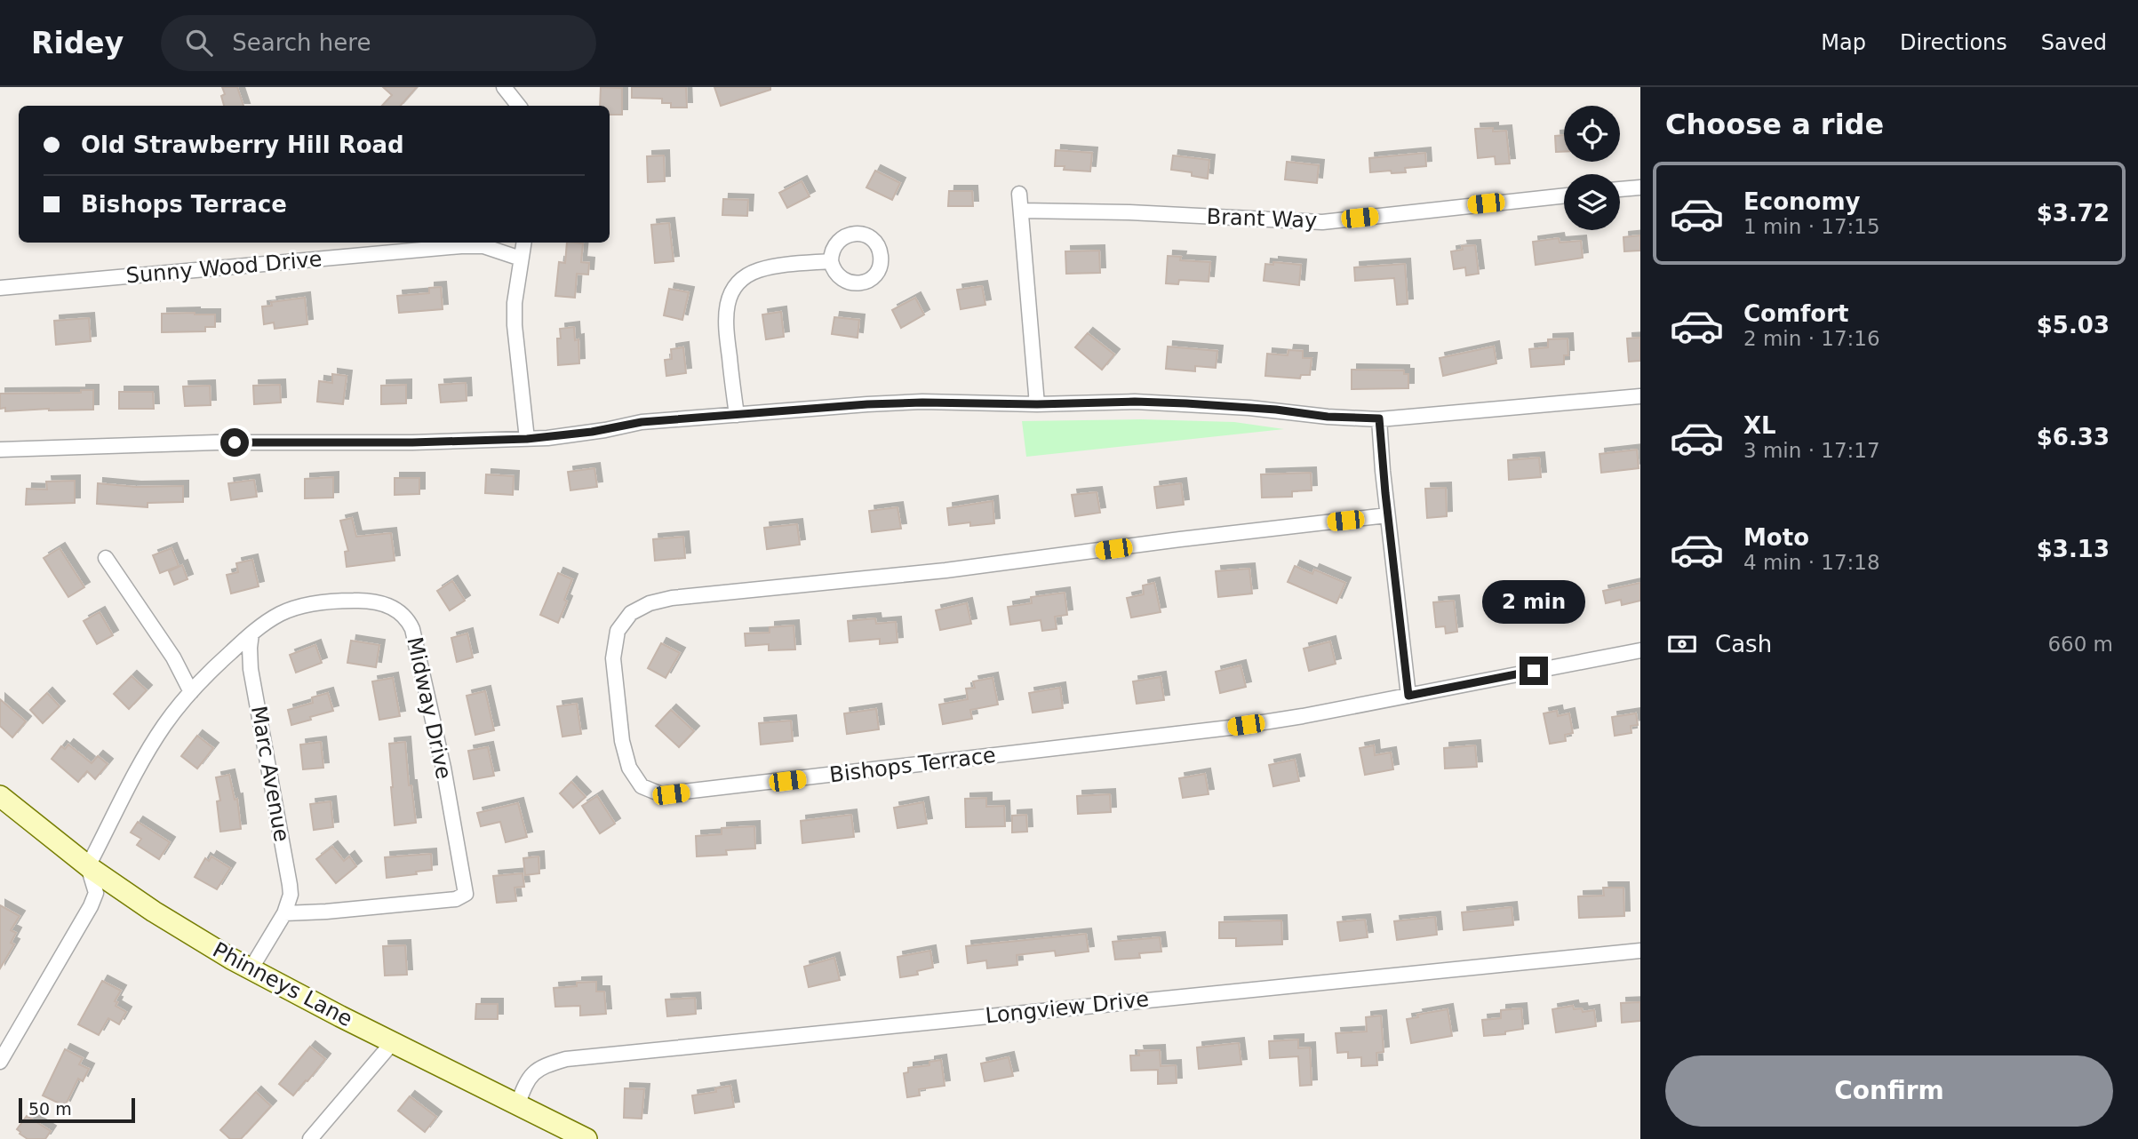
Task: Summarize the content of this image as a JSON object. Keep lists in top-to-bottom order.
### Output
{
  "streets": {
    "main road": ["Phinneys Lane"],
    "street": [
      "Brant Way",
      "Sunny Wood Drive",
      "Midway Drive",
      "Bishops Terrace",
      "Marc Avenue",
      "Longview Drive"
    ]
  },
  "crossings": [
    ["Midway Drive", "Marc Avenue"],
    ["Midway Drive", "Phinneys Lane"],
    ["Phinneys Lane", "Longview Drive"]
  ],
  "scale_bar": "50 m",
  "page": {
    "header": "Ridey",
    "search": "Search here",
    "nav": ["Map", "Directions", "Saved"],
    "heading": "Choose a ride",
    "banner": ["Old Strawberry Hill Road", "Bishops Terrace"],
    "list": [
      {
        "name": "Economy",
        "note": "1 min · 17:15",
        "value": "$3.72"
      },
      {
        "name": "Comfort",
        "note": "2 min · 17:16",
        "value": "$5.03"
      },
      {
        "name": "XL",
        "note": "3 min · 17:17",
        "value": "$6.33"
      },
      {
        "name": "Moto",
        "note": "4 min · 17:18",
        "value": "$3.13"
      }
    ],
    "bubble": "2 min",
    "pay": ["Cash", "660 m"],
    "buttons": "Confirm",
    "scale": "50 m"
  }
}
